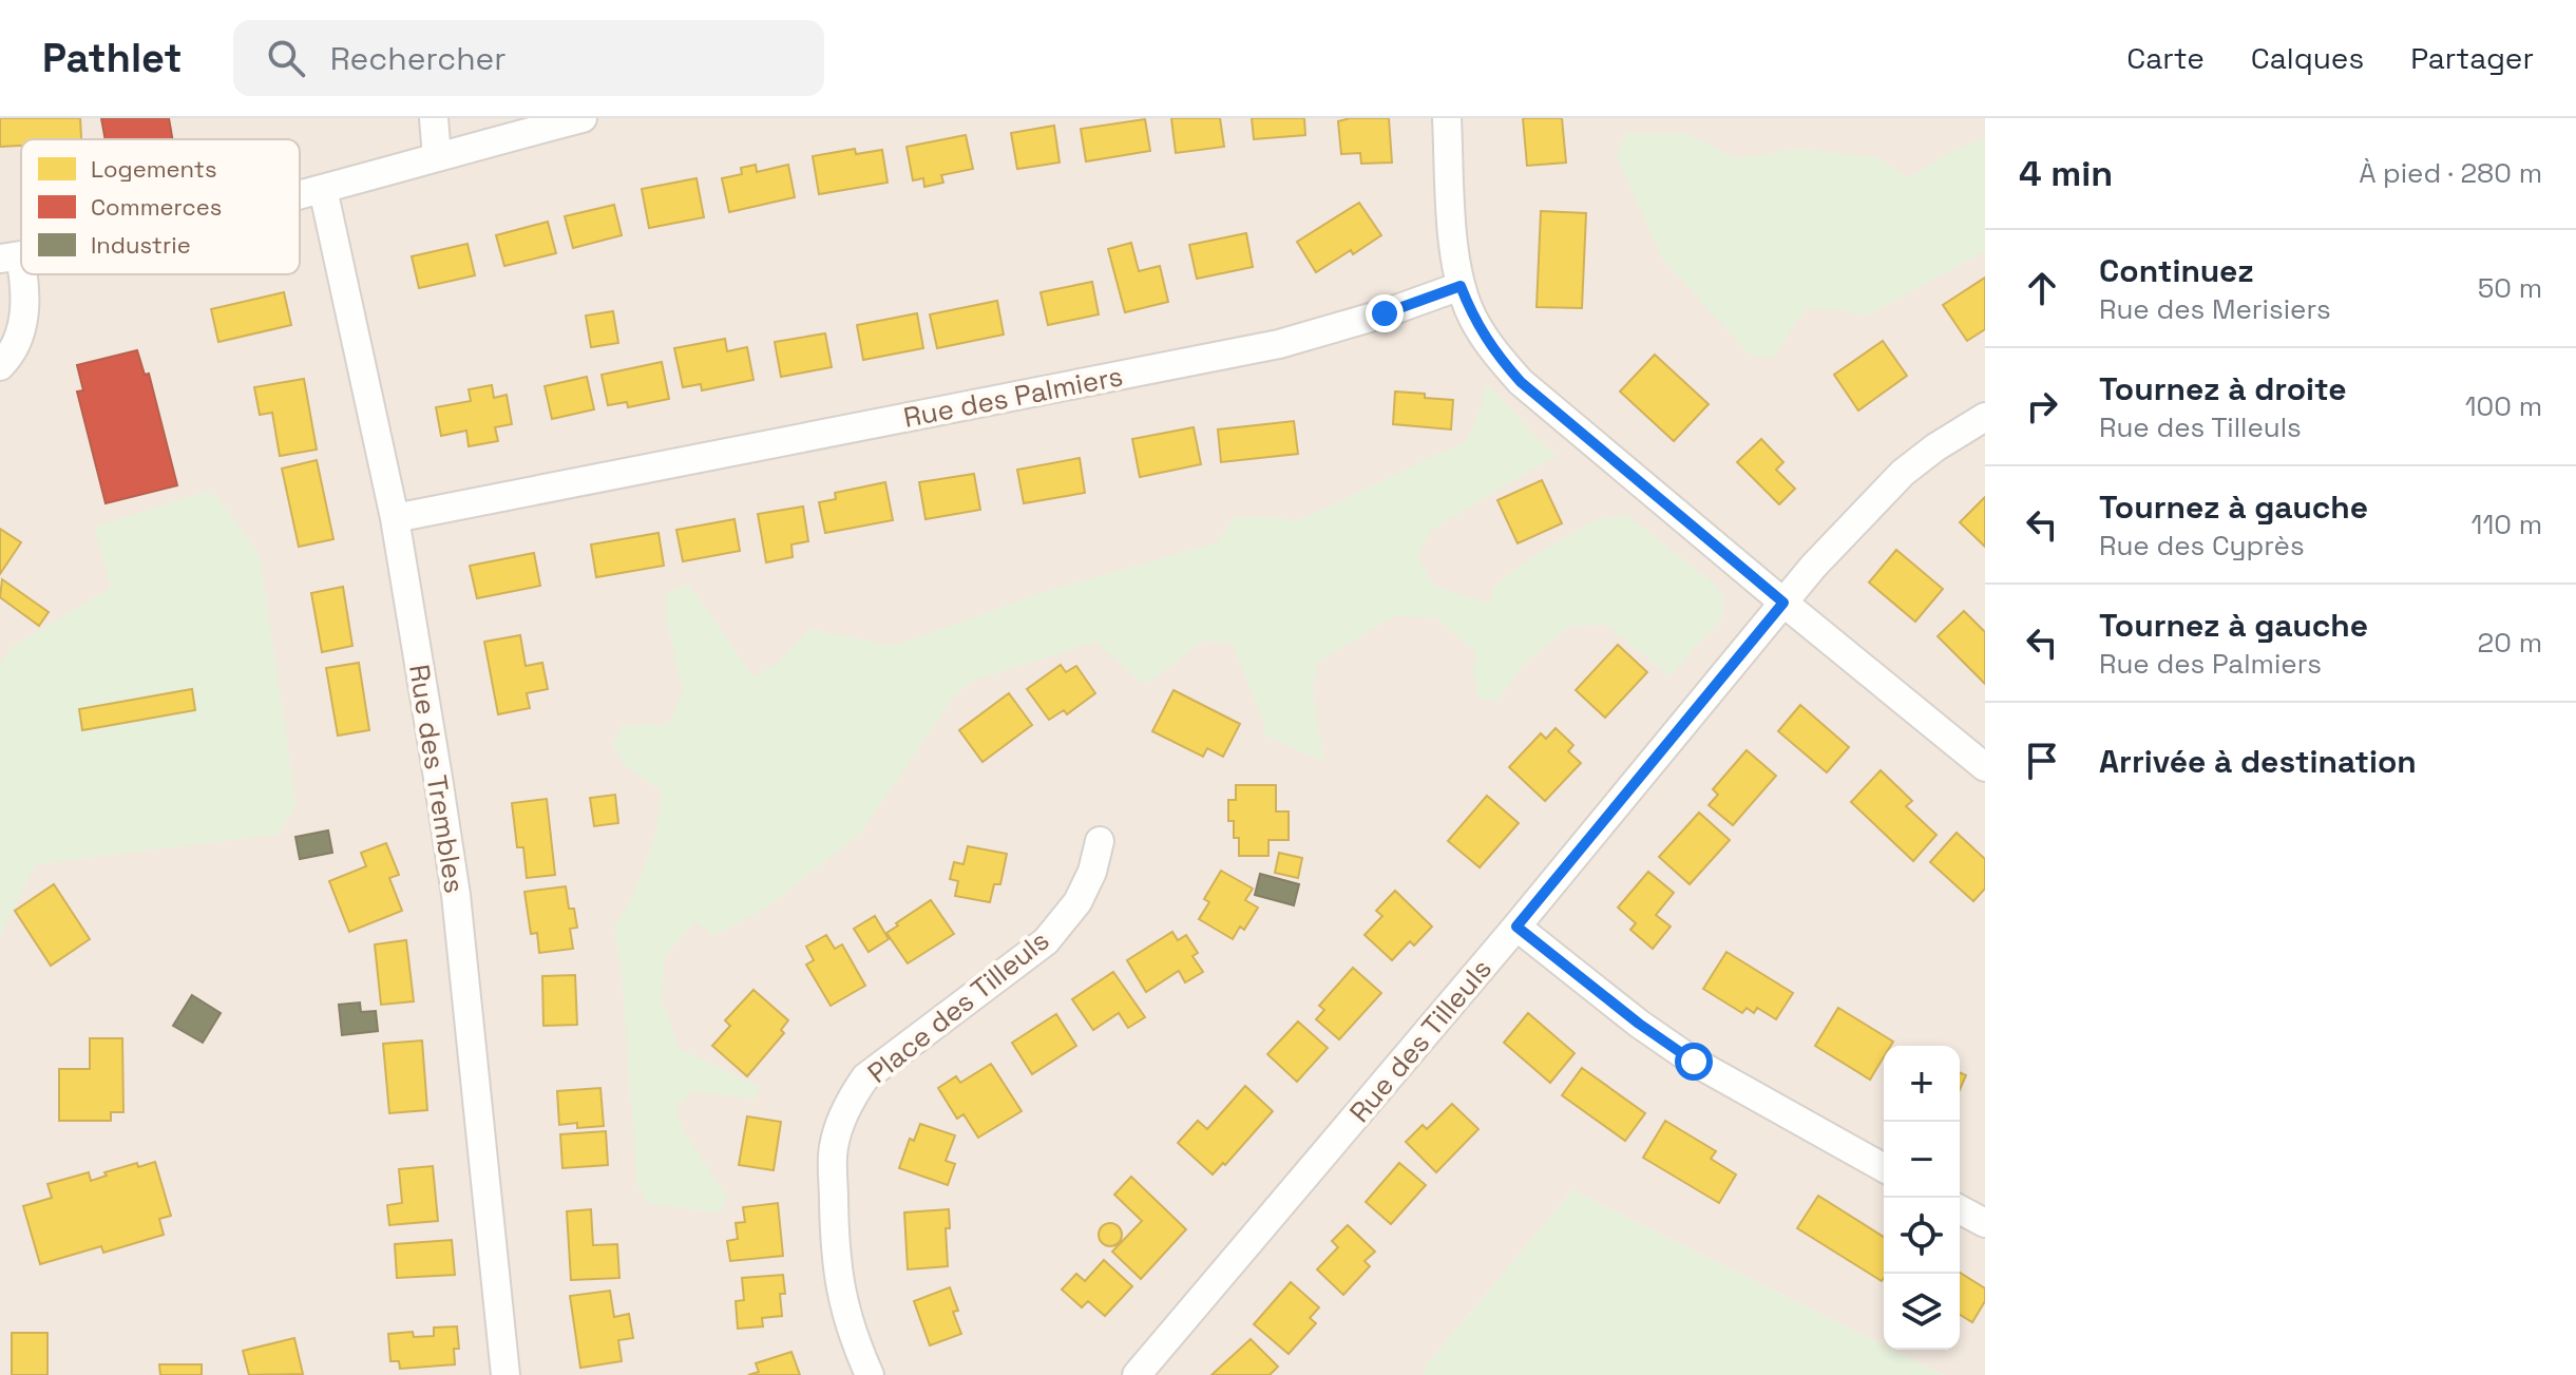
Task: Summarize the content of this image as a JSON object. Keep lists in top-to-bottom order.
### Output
{
  "streets": {
    "street": [
      "Rue des Palmiers",
      "Rue des Trembles",
      "Place des Tilleuls",
      "Rue des Tilleuls"
    ]
  },
  "crossings": [
    ["Rue des Palmiers", "Rue des Trembles"]
  ],
  "legend": ["Logements", "Commerces", "Industrie"],
  "page": {
    "header": "Pathlet",
    "search": "Rechercher",
    "nav": ["Carte", "Calques", "Partager"],
    "heading": ["4 min", "À pied · 280 m"],
    "list": [
      ["Continuez", "Rue des Merisiers", "50 m"],
      ["Tournez à droite", "Rue des Tilleuls", "100 m"],
      ["Tournez à gauche", "Rue des Cyprès", "110 m"],
      ["Tournez à gauche", "Rue des Palmiers", "20 m"],
      "Arrivée à destination"
    ],
    "map_buttons": ["+", "−"]
  }
}
